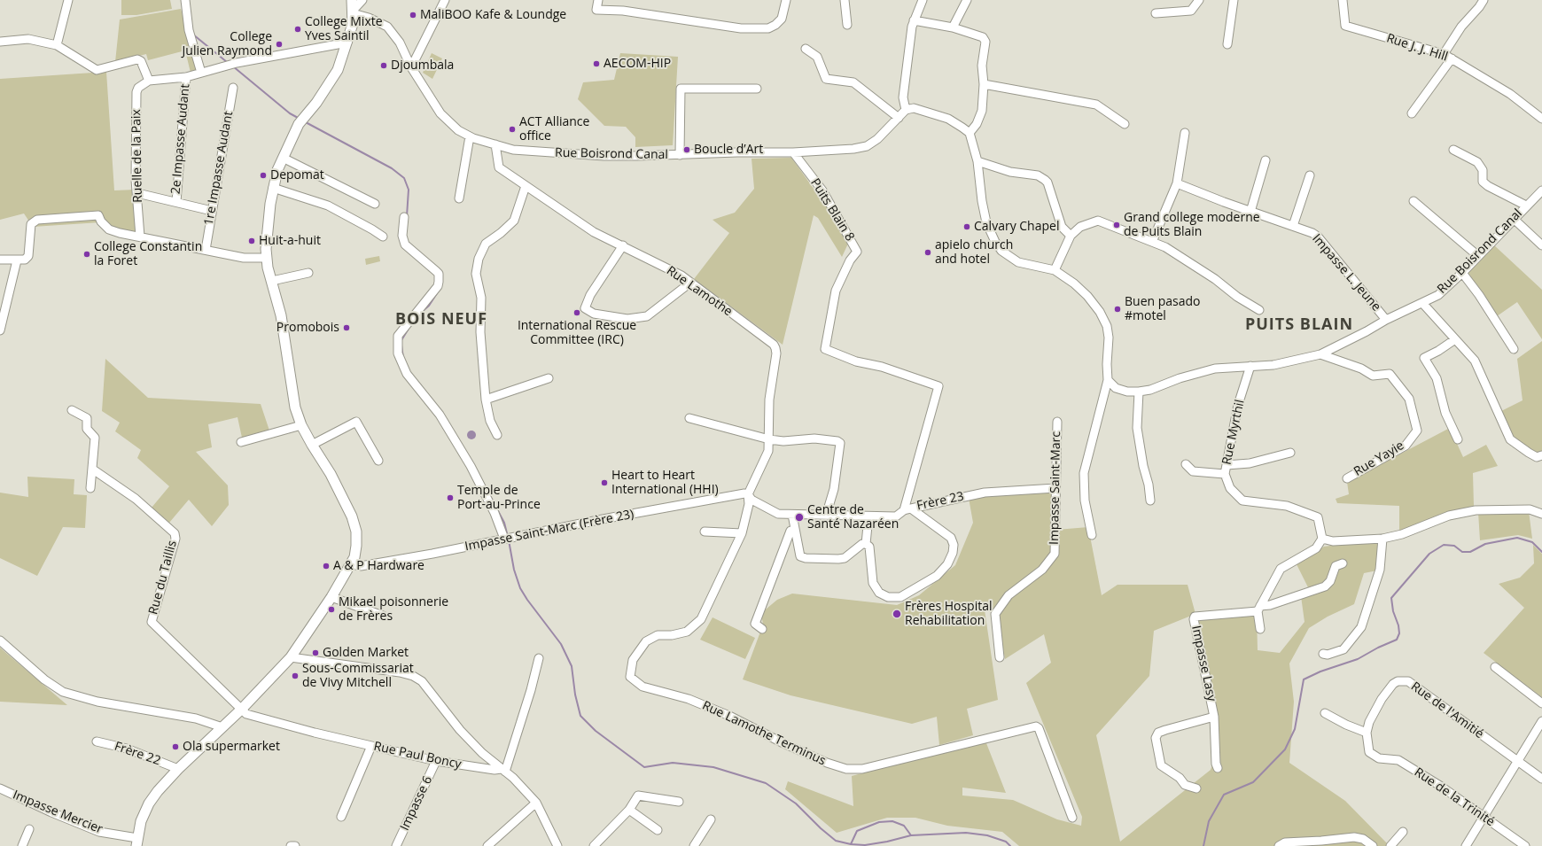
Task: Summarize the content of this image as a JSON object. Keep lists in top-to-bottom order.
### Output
{
  "streets": {
    "street": [
      "Rue J. J. Hill",
      "2e Impasse Audant",
      "Rue Boisrond Canal",
      "Ruelle de la Paix",
      "1re Impasse Audant",
      "Puits Blain 8",
      "Impasse L. Jeune",
      "Rue Lamothe",
      "Rue Myrthil",
      "Rue Yayie",
      "Impasse Saint-Marc",
      "Frère 23",
      "Impasse Saint-Marc (Frère 23)",
      "Rue du Taillis",
      "Impasse Lasy",
      "Rue de l'Amitié",
      "Rue Lamothe Terminus",
      "Frère 22",
      "Rue Paul Boncy",
      "Rue de la Trinité",
      "Impasse 6",
      "Impasse Mercier"
    ]
  },
  "crossings": [
    ["Rue Boisrond Canal", "Puits Blain 8"],
    ["Rue Boisrond Canal", "Impasse L. Jeune"],
    ["Rue Boisrond Canal", "Rue Lamothe"],
    ["Rue Boisrond Canal", "Rue Myrthil"],
    ["Rue Boisrond Canal", "Rue Yayie"],
    ["Puits Blain 8", "Frère 23"],
    ["Rue Lamothe", "Frère 23"],
    ["Rue Lamothe", "Impasse Saint-Marc (Frère 23)"],
    ["Rue Lamothe", "Rue Lamothe Terminus"],
    ["Impasse Saint-Marc", "Frère 23"],
    ["Frère 23", "Impasse Saint-Marc (Frère 23)"],
    ["Frère 23", "Rue Lamothe Terminus"],
    ["Impasse Saint-Marc (Frère 23)", "Rue Lamothe Terminus"],
    ["Rue du Taillis", "Rue Paul Boncy"],
    ["Rue de l'Amitié", "Rue de la Trinité"],
    ["Rue Paul Boncy", "Impasse 6"]
  ],
  "districts": ["BOIS NEUF", "PUITS BLAIN"],
  "places": [
    "MaliBOO Kafe & Loundge",
    "College Mixte Yves Saintil",
    "College Julien Raymond",
    "AECOM-HIP",
    "Djoumbala",
    "ACT Alliance office",
    "Boucle d’Art",
    "Depomat",
    "Grand college moderne de Puits Blain",
    "Calvary Chapel",
    "Huit-a-huit",
    "apielo church and hotel",
    "College Constantin la Foret",
    "Buen pasado #motel",
    "International Rescue Committee (IRC)",
    "Promobois",
    "Heart to Heart International (HHI)",
    "Temple de Port-au-Prince",
    "Centre de Santé Nazaréen",
    "A & P Hardware",
    "Mikael poisonnerie de Frères",
    "Frères Hospital Rehabilitation",
    "Golden Market",
    "Sous-Commissariat de Vivy Mitchell",
    "Ola supermarket"
  ]
}
